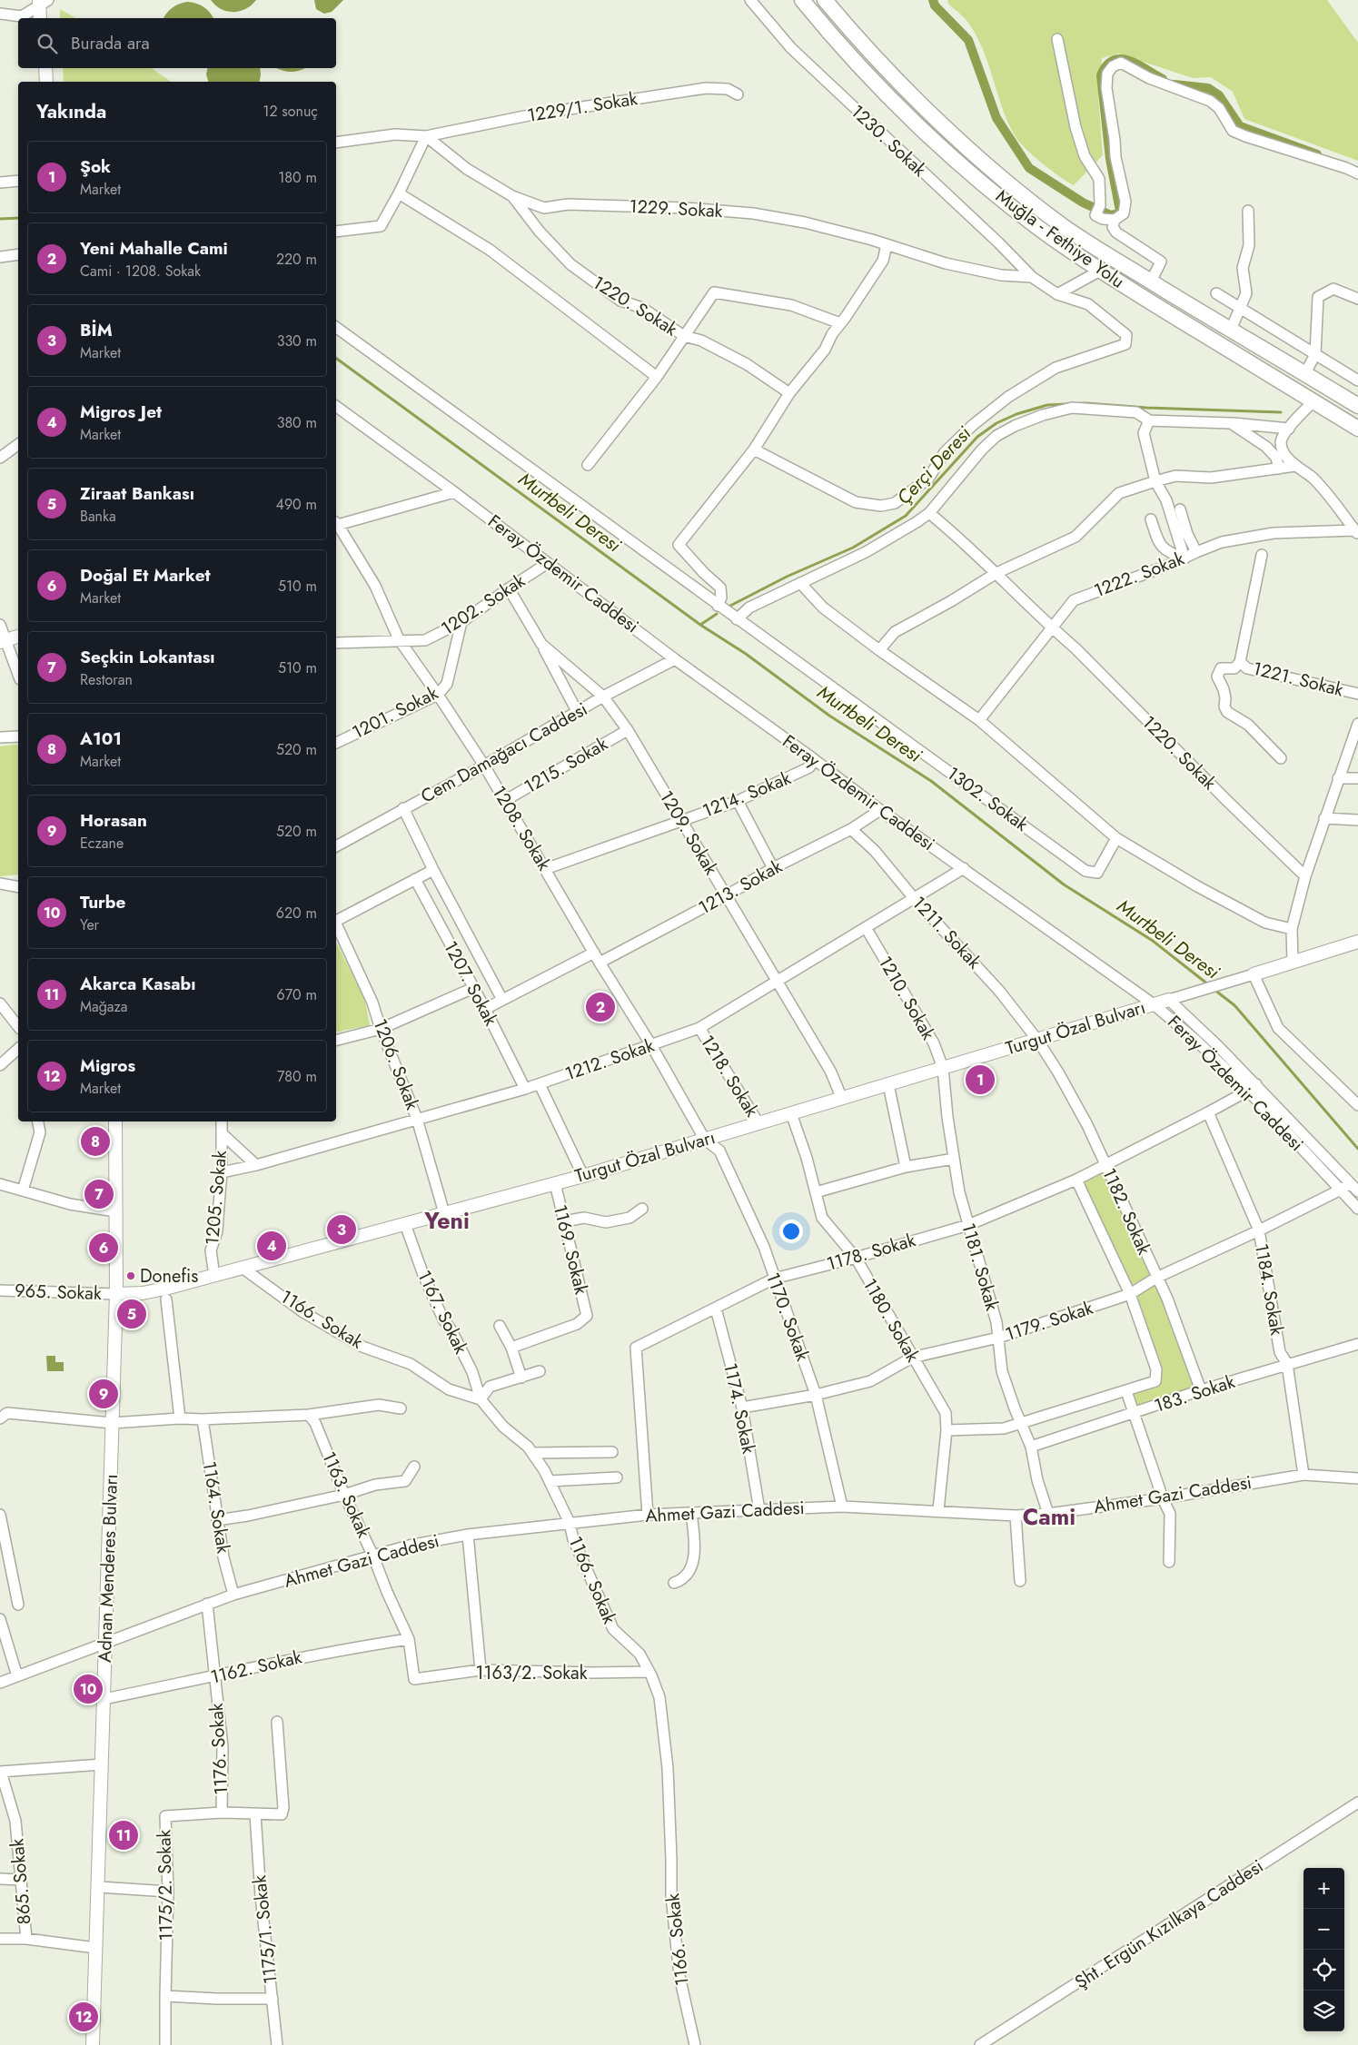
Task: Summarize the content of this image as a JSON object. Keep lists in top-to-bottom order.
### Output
{
  "streets": {
    "highway": ["Muğla - Fethiye Yolu"],
    "main road": ["Turgut Özal Bulvarı", "Adnan Menderes Bulvarı"],
    "street": [
      "1229/1. Sokak",
      "1230. Sokak",
      "1229. Sokak",
      "1220. Sokak",
      "Feray Özdemir Caddesi",
      "1222. Sokak",
      "1202. Sokak",
      "1221. Sokak",
      "1201. Sokak",
      "Cem Damağacı Caddesi",
      "1215. Sokak",
      "1214. Sokak",
      "1302. Sokak",
      "1208. Sokak",
      "1209. Sokak",
      "1213. Sokak",
      "1211. Sokak",
      "1207. Sokak",
      "1210. Sokak",
      "1212. Sokak",
      "1206. Sokak",
      "1218. Sokak",
      "1205. Sokak",
      "1182. Sokak",
      "1169. Sokak",
      "1178. Sokak",
      "1181. Sokak",
      "1184. Sokak",
      "965. Sokak",
      "1167. Sokak",
      "1170. Sokak",
      "1166. Sokak",
      "1180. Sokak",
      "1179. Sokak",
      "183. Sokak",
      "1174. Sokak",
      "1163. Sokak",
      "Ahmet Gazi Caddesi",
      "1164. Sokak",
      "1162. Sokak",
      "1163/2. Sokak",
      "1176. Sokak",
      "865. Sokak",
      "1175/2. Sokak",
      "Şht. Ergün Kızılkaya Caddesi",
      "1175/1. Sokak"
    ]
  },
  "crossings": [
    ["1229/1. Sokak", "1229. Sokak"],
    ["1230. Sokak", "1229. Sokak"],
    ["1229. Sokak", "1220. Sokak"],
    ["1220. Sokak", "1222. Sokak"],
    ["Feray Özdemir Caddesi", "1202. Sokak"],
    ["Feray Özdemir Caddesi", "Cem Damağacı Caddesi"],
    ["Feray Özdemir Caddesi", "1214. Sokak"],
    ["Feray Özdemir Caddesi", "1213. Sokak"],
    ["Feray Özdemir Caddesi", "Turgut Özal Bulvarı"],
    ["Feray Özdemir Caddesi", "1212. Sokak"],
    ["Feray Özdemir Caddesi", "1178. Sokak"],
    ["Feray Özdemir Caddesi", "1179. Sokak"],
    ["1202. Sokak", "1201. Sokak"],
    ["1202. Sokak", "1208. Sokak"],
    ["1202. Sokak", "1209. Sokak"],
    ["1201. Sokak", "1208. Sokak"],
    ["Cem Damağacı Caddesi", "1208. Sokak"],
    ["Cem Damağacı Caddesi", "1209. Sokak"],
    ["Cem Damağacı Caddesi", "1207. Sokak"],
    ["1215. Sokak", "1208. Sokak"],
    ["1215. Sokak", "1209. Sokak"],
    ["1214. Sokak", "1208. Sokak"],
    ["1214. Sokak", "1209. Sokak"],
    ["1208. Sokak", "1213. Sokak"],
    ["1208. Sokak", "Turgut Özal Bulvarı"],
    ["1208. Sokak", "1212. Sokak"],
    ["1208. Sokak", "1170. Sokak"],
    ["1209. Sokak", "1213. Sokak"],
    ["1209. Sokak", "Turgut Özal Bulvarı"],
    ["1209. Sokak", "1212. Sokak"],
    ["1213. Sokak", "1211. Sokak"],
    ["1213. Sokak", "1207. Sokak"],
    ["1211. Sokak", "Turgut Özal Bulvarı"],
    ["1211. Sokak", "1212. Sokak"],
    ["1211. Sokak", "1182. Sokak"],
    ["1207. Sokak", "1212. Sokak"],
    ["1210. Sokak", "Turgut Özal Bulvarı"],
    ["1210. Sokak", "1212. Sokak"],
    ["1210. Sokak", "1181. Sokak"],
    ["Turgut Özal Bulvarı", "1206. Sokak"],
    ["Turgut Özal Bulvarı", "1218. Sokak"],
    ["Turgut Özal Bulvarı", "1205. Sokak"],
    ["Turgut Özal Bulvarı", "1182. Sokak"],
    ["Turgut Özal Bulvarı", "1169. Sokak"],
    ["Turgut Özal Bulvarı", "1181. Sokak"],
    ["Turgut Özal Bulvarı", "965. Sokak"],
    ["Turgut Özal Bulvarı", "1167. Sokak"],
    ["Turgut Özal Bulvarı", "1170. Sokak"],
    ["Turgut Özal Bulvarı", "1166. Sokak"],
    ["Turgut Özal Bulvarı", "1180. Sokak"],
    ["Turgut Özal Bulvarı", "Adnan Menderes Bulvarı"],
    ["1212. Sokak", "1206. Sokak"],
    ["1212. Sokak", "1218. Sokak"],
    ["1212. Sokak", "1205. Sokak"],
    ["1182. Sokak", "1178. Sokak"],
    ["1182. Sokak", "1179. Sokak"],
    ["1182. Sokak", "183. Sokak"],
    ["1178. Sokak", "1181. Sokak"],
    ["1178. Sokak", "1184. Sokak"],
    ["1178. Sokak", "1170. Sokak"],
    ["1178. Sokak", "1180. Sokak"],
    ["1178. Sokak", "1174. Sokak"],
    ["1178. Sokak", "Ahmet Gazi Caddesi"],
    ["1181. Sokak", "1179. Sokak"],
    ["1181. Sokak", "183. Sokak"],
    ["1181. Sokak", "Ahmet Gazi Caddesi"],
    ["1184. Sokak", "1179. Sokak"],
    ["1184. Sokak", "183. Sokak"],
    ["1184. Sokak", "Ahmet Gazi Caddesi"],
    ["965. Sokak", "Adnan Menderes Bulvarı"],
    ["1167. Sokak", "1166. Sokak"],
    ["1170. Sokak", "1179. Sokak"],
    ["1170. Sokak", "Ahmet Gazi Caddesi"],
    ["1166. Sokak", "Ahmet Gazi Caddesi"],
    ["1166. Sokak", "1163/2. Sokak"],
    ["1180. Sokak", "1179. Sokak"],
    ["1180. Sokak", "Ahmet Gazi Caddesi"],
    ["1179. Sokak", "1174. Sokak"],
    ["1174. Sokak", "Ahmet Gazi Caddesi"],
    ["1163. Sokak", "Ahmet Gazi Caddesi"],
    ["1163. Sokak", "1162. Sokak"],
    ["1163. Sokak", "1163/2. Sokak"],
    ["Ahmet Gazi Caddesi", "1164. Sokak"],
    ["Ahmet Gazi Caddesi", "Adnan Menderes Bulvarı"],
    ["Ahmet Gazi Caddesi", "1176. Sokak"],
    ["Adnan Menderes Bulvarı", "1162. Sokak"],
    ["1162. Sokak", "1176. Sokak"],
    ["1176. Sokak", "1175/2. Sokak"],
    ["1175/2. Sokak", "1175/1. Sokak"]
  ],
  "districts": ["Yeni", "Cami"],
  "water": ["Çerçi Deresi", "Murtbeli Deresi"],
  "places": ["Donefis"],
  "page": {
    "search": "Burada ara",
    "heading": ["Yakında", "12 sonuç"],
    "list": [
      {
        "mark": "1",
        "name": "Şok",
        "note": "Market",
        "value": "180 m"
      },
      {
        "mark": "2",
        "name": "Yeni Mahalle Cami",
        "note": "Cami · 1208. Sokak",
        "value": "220 m"
      },
      {
        "mark": "3",
        "name": "BİM",
        "note": "Market",
        "value": "330 m"
      },
      {
        "mark": "4",
        "name": "Migros Jet",
        "note": "Market",
        "value": "380 m"
      },
      {
        "mark": "5",
        "name": "Ziraat Bankası",
        "note": "Banka",
        "value": "490 m"
      },
      {
        "mark": "6",
        "name": "Doğal Et Market",
        "note": "Market",
        "value": "510 m"
      },
      {
        "mark": "7",
        "name": "Seçkin Lokantası",
        "note": "Restoran",
        "value": "510 m"
      },
      {
        "mark": "8",
        "name": "A101",
        "note": "Market",
        "value": "520 m"
      },
      {
        "mark": "9",
        "name": "Horasan",
        "note": "Eczane",
        "value": "520 m"
      },
      {
        "mark": "10",
        "name": "Turbe",
        "note": "Yer",
        "value": "620 m"
      },
      {
        "mark": "11",
        "name": "Akarca Kasabı",
        "note": "Mağaza",
        "value": "670 m"
      },
      {
        "mark": "12",
        "name": "Migros",
        "note": "Market",
        "value": "780 m"
      }
    ],
    "pins": [
      "2",
      "1",
      "8",
      "7",
      "3",
      "4",
      "6",
      "5",
      "9",
      "10",
      "11",
      "12"
    ],
    "map_buttons": ["+", "−"]
  }
}
